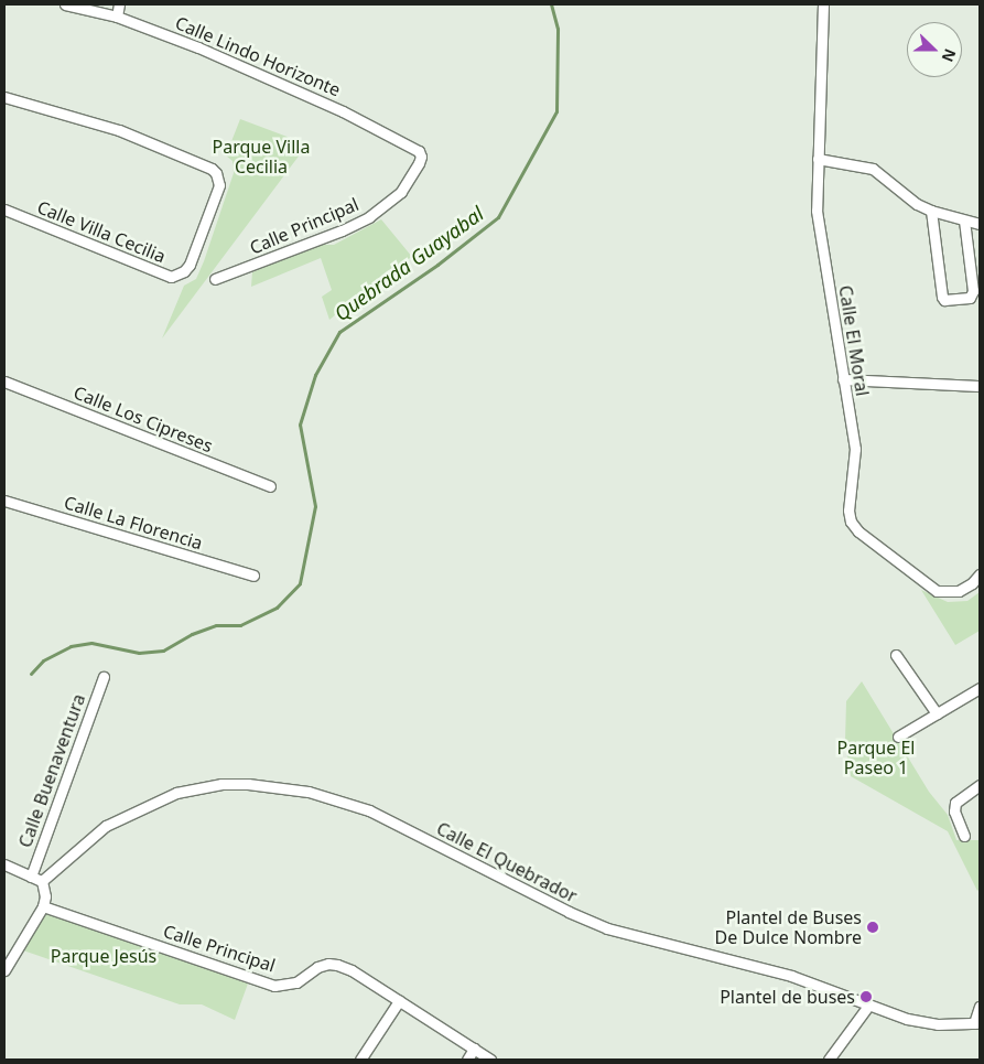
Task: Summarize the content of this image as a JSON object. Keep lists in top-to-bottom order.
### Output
{
  "streets": {
    "street": [
      "Calle Lindo Horizonte",
      "Calle Principal",
      "Calle Villa Cecilia",
      "Calle El Moral",
      "Calle Los Cipreses",
      "Calle La Florencia",
      "Calle Buenaventura",
      "Calle El Quebrador"
    ]
  },
  "crossings": [
    ["Calle Lindo Horizonte", "Calle Principal"]
  ],
  "water": ["Quebrada Guayabal"],
  "parks": ["Parque Villa Cecilia", "Parque El Paseo 1", "Parque Jesús"],
  "places": ["Plantel de Buses De Dulce Nombre", "Plantel de buses"],
  "north": "right"
}
